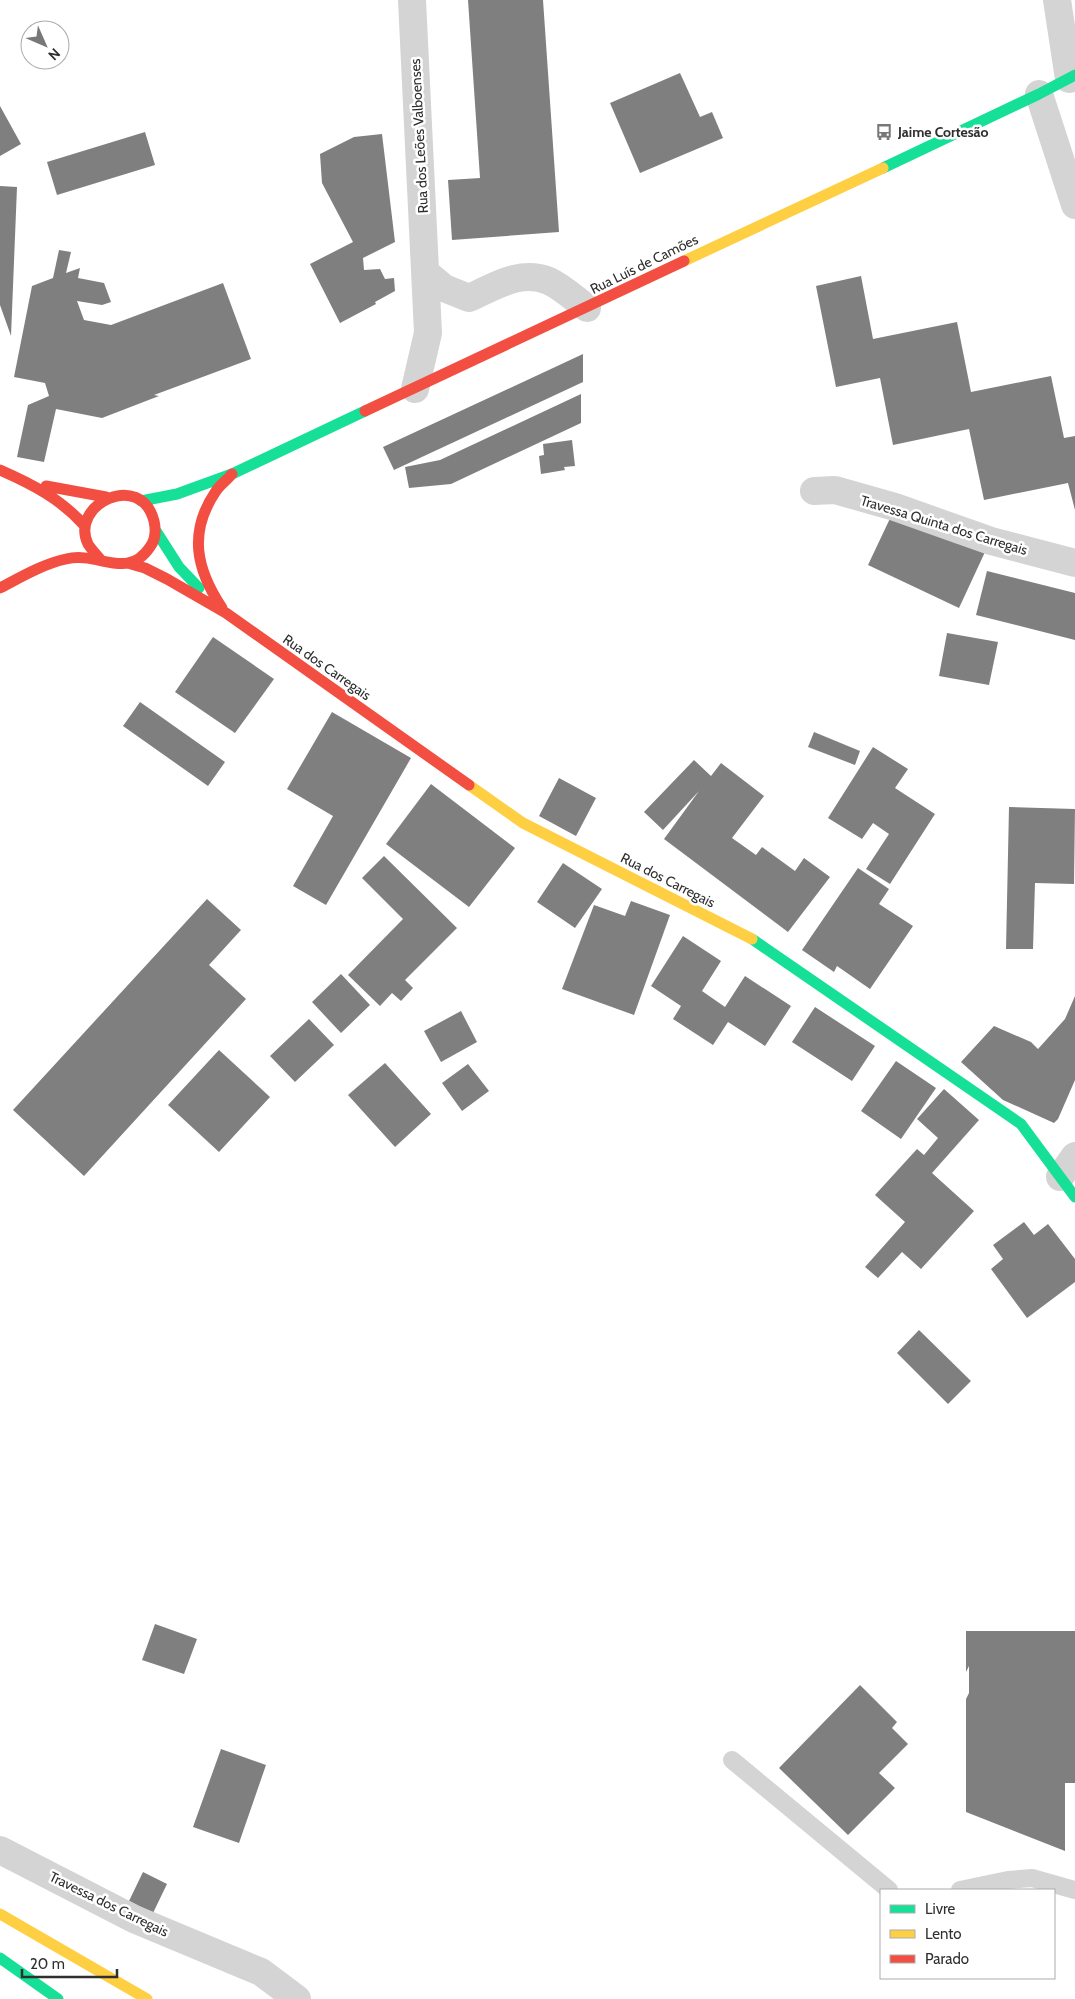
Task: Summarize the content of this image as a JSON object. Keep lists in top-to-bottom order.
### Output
{
  "streets": {
    "main road": ["Rua Luís de Camões", "Rua dos Carregais"],
    "street": ["Rua dos Leões Valboenses", "Travessa Quinta dos Carregais", "Travessa dos Carregais"]
  },
  "crossings": [
    ["Rua dos Leões Valboenses", "Rua Luís de Camões"],
    ["Rua Luís de Camões", "Rua dos Carregais"]
  ],
  "places": {
    "bus stop": ["Jaime Cortesão"]
  },
  "legend": ["Livre", "Lento", "Parado"],
  "scale_bar": "20 m",
  "north": "bottom right"
}
